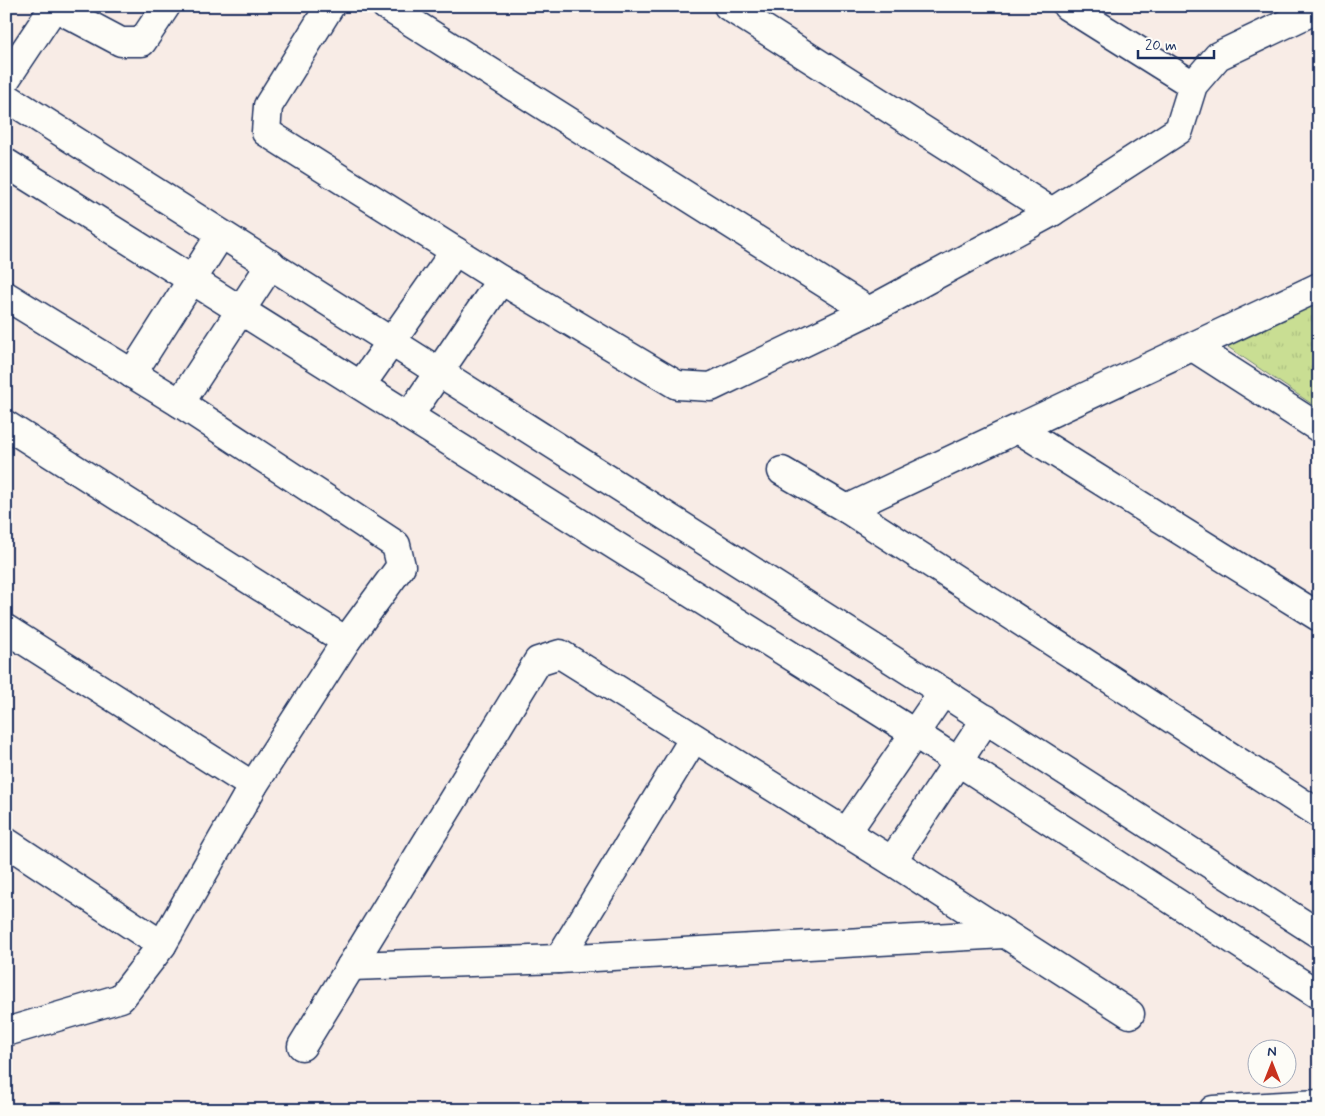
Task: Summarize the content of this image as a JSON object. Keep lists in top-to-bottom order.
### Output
{
  "scale_bar": "20 m",
  "north": "top"
}
